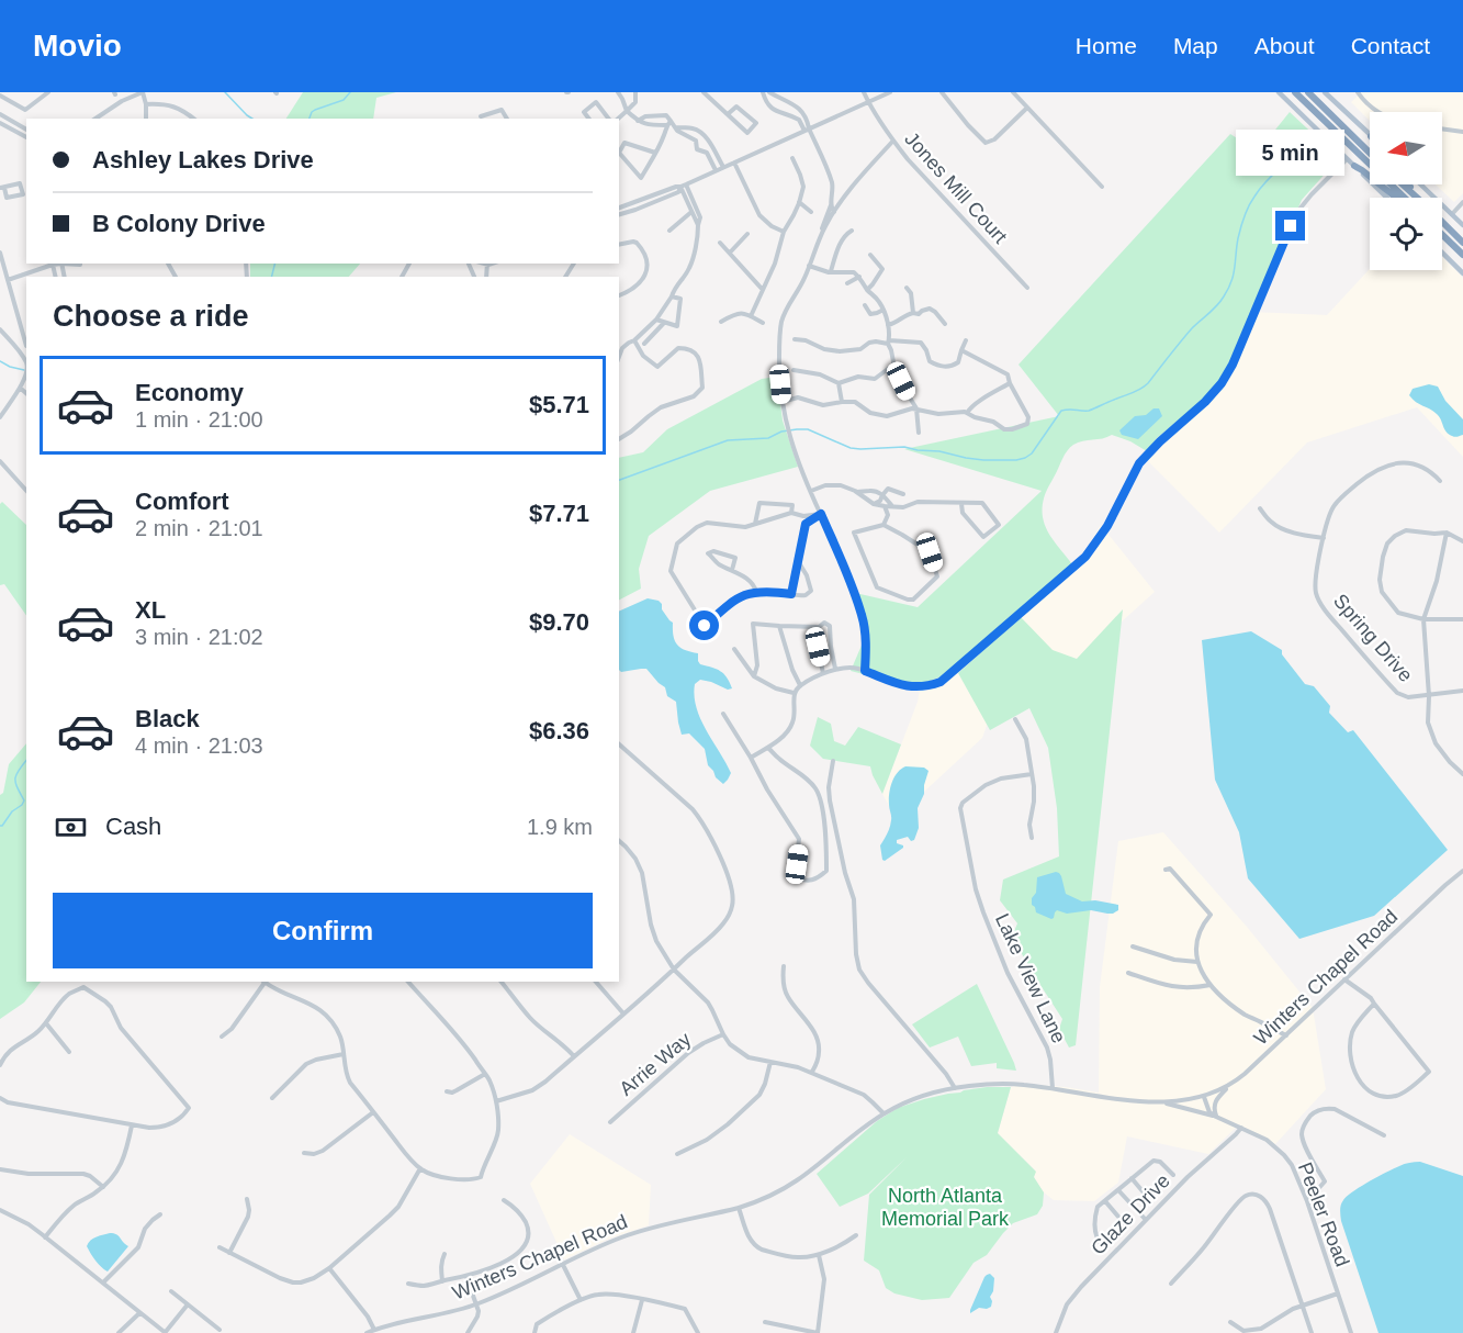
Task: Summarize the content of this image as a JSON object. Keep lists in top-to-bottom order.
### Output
{
  "streets": {
    "street": [
      "Jones Mill Court",
      "Spring Drive",
      "Winters Chapel Road",
      "Lake View Lane",
      "Arrie Way",
      "Glaze Drive",
      "Peeler Road"
    ]
  },
  "crossings": [
    ["Winters Chapel Road", "Lake View Lane"],
    ["Glaze Drive", "Peeler Road"]
  ],
  "parks": ["North Atlanta Memorial Park"],
  "north": "left",
  "page": {
    "header": "Movio",
    "nav": [
      "Home",
      "Map",
      "About",
      "Contact"
    ],
    "banner": ["Ashley Lakes Drive", "B Colony Drive"],
    "bubble": "5 min",
    "heading": "Choose a ride",
    "list": [
      {
        "name": "Economy",
        "note": "1 min · 21:00",
        "value": "$5.71"
      },
      {
        "name": "Comfort",
        "note": "2 min · 21:01",
        "value": "$7.71"
      },
      {
        "name": "XL",
        "note": "3 min · 21:02",
        "value": "$9.70"
      },
      {
        "name": "Black",
        "note": "4 min · 21:03",
        "value": "$6.36"
      }
    ],
    "pay": ["Cash", "1.9 km"],
    "buttons": "Confirm"
  }
}
